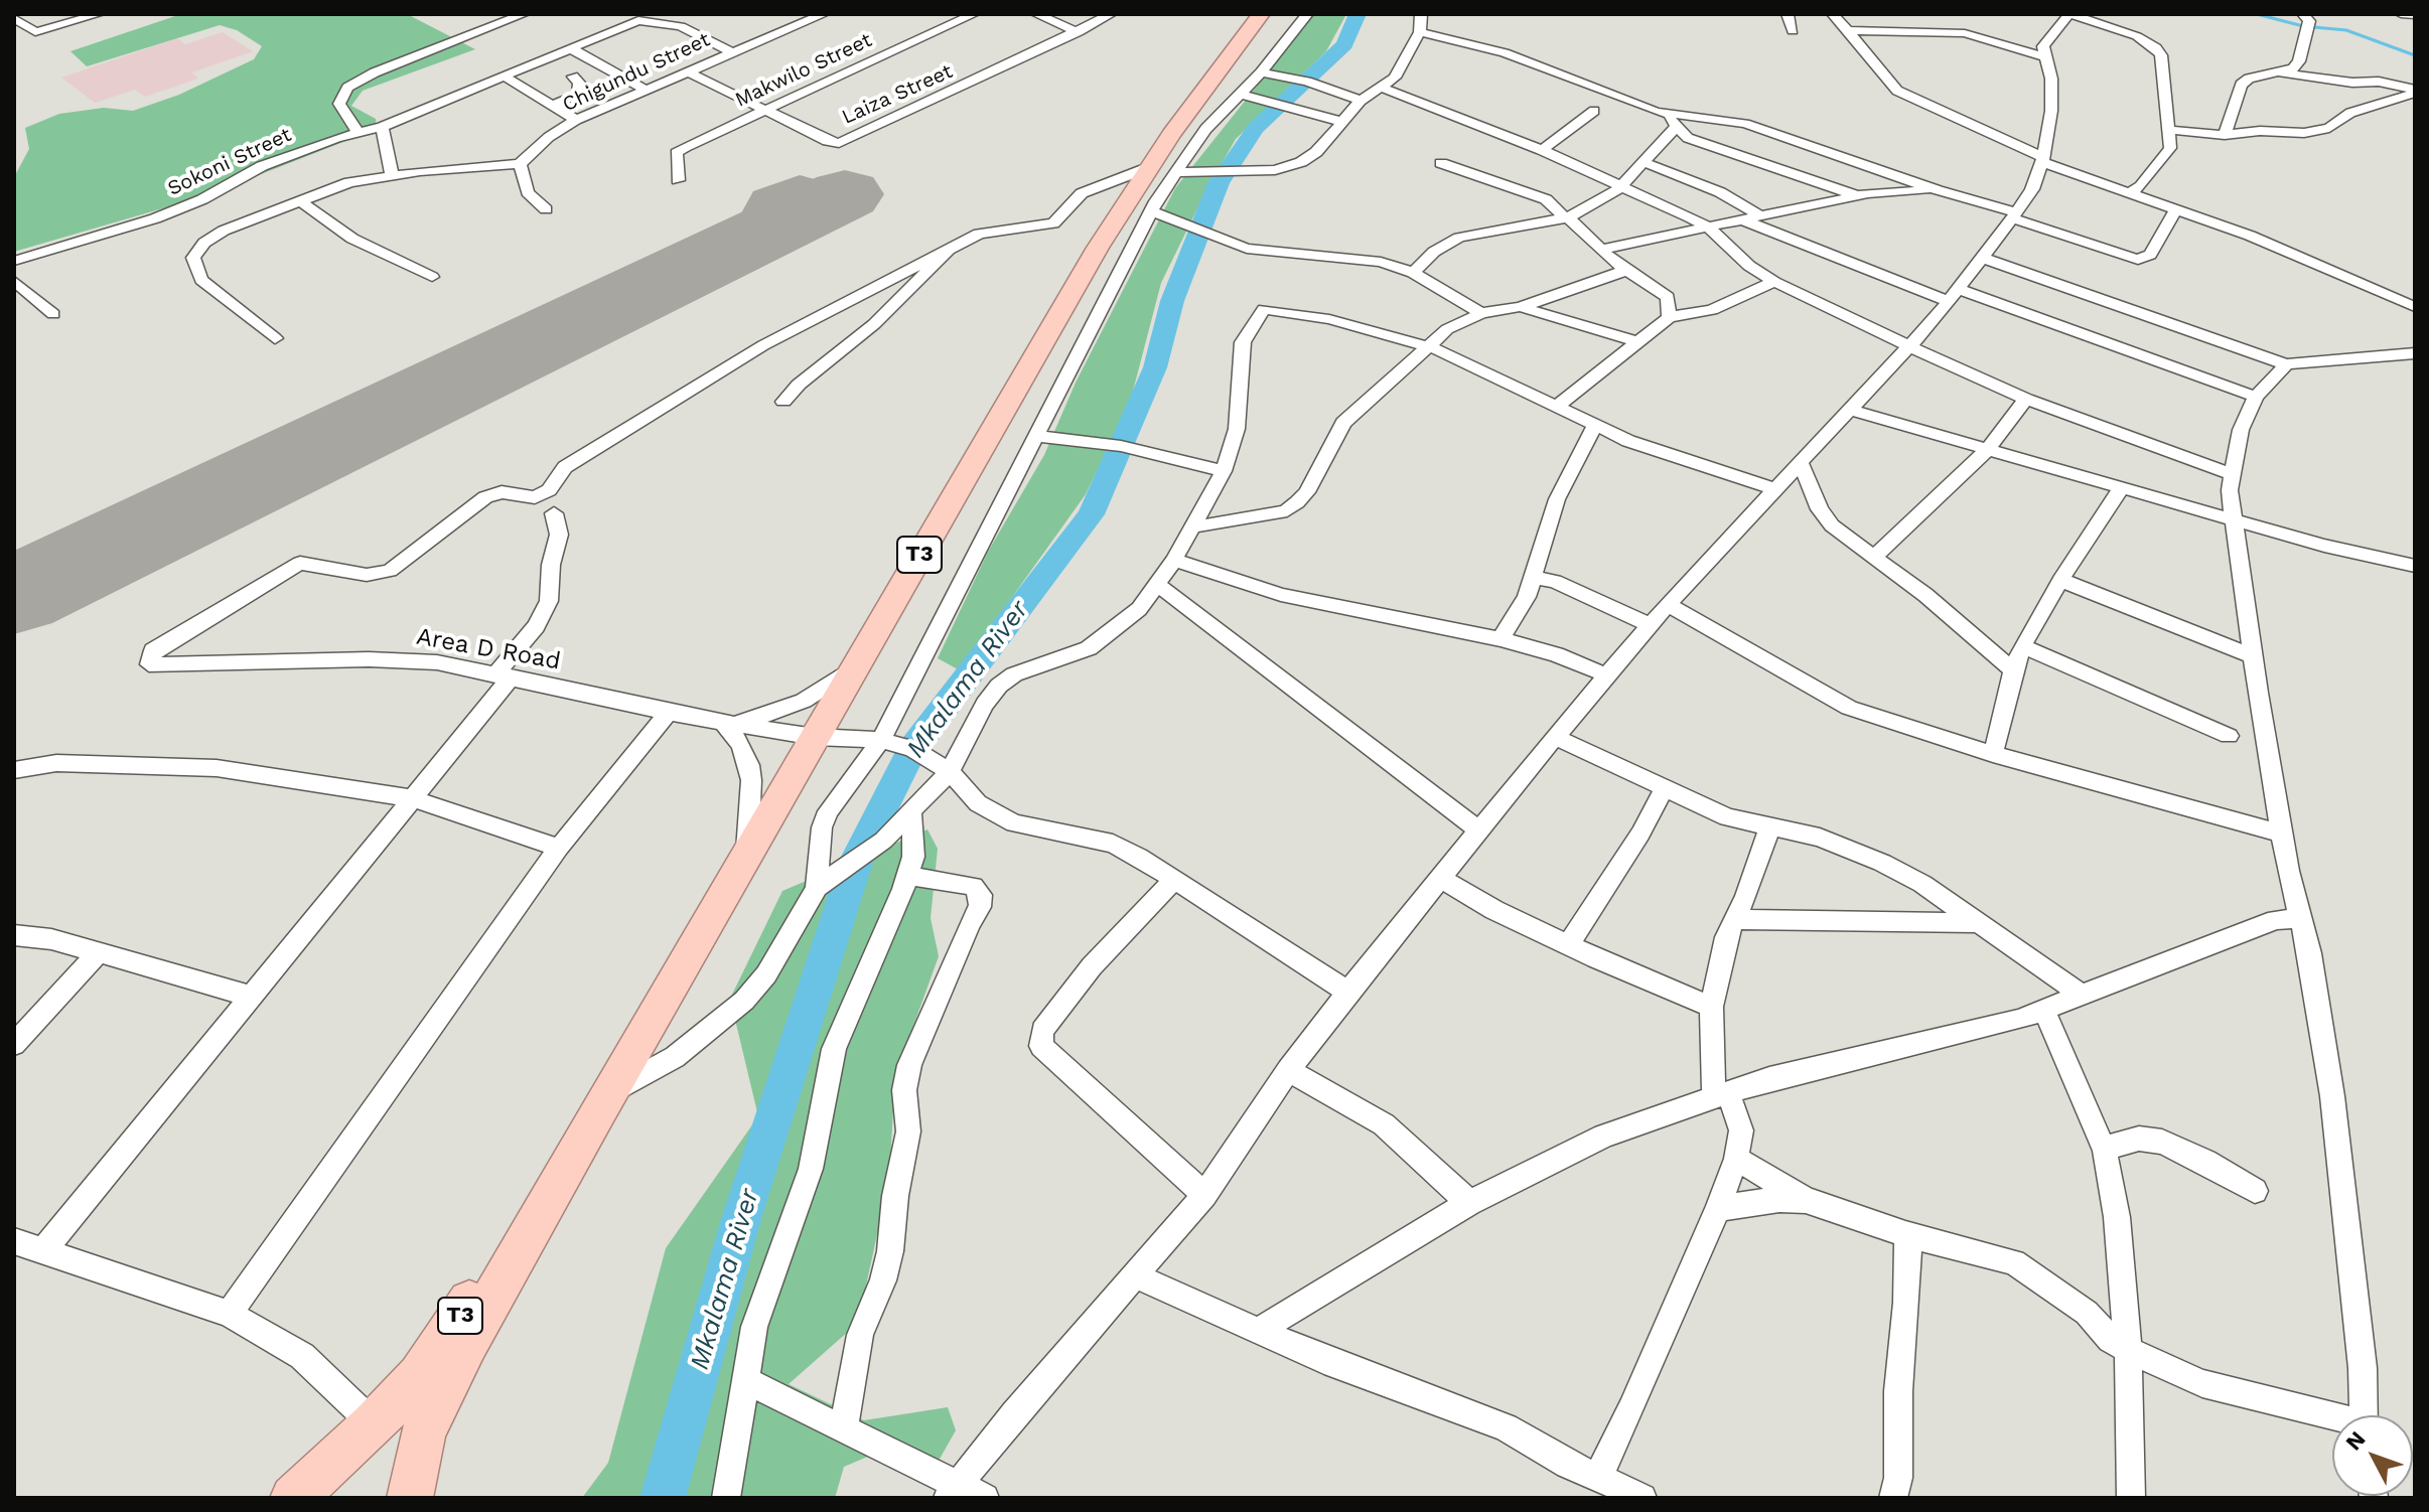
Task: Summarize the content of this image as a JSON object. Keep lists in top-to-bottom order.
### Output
{
  "streets": {
    "highway": ["T3"],
    "street": [
      "Makwilo Street",
      "Chigundu Street",
      "Laiza Street",
      "Sokoni Street",
      "Area D Road"
    ]
  },
  "crossings": [
    ["Makwilo Street", "Laiza Street"],
    ["Chigundu Street", "Laiza Street"],
    ["T3", "Area D Road"]
  ],
  "water": ["Mkalama River"],
  "north": "top left"
}
